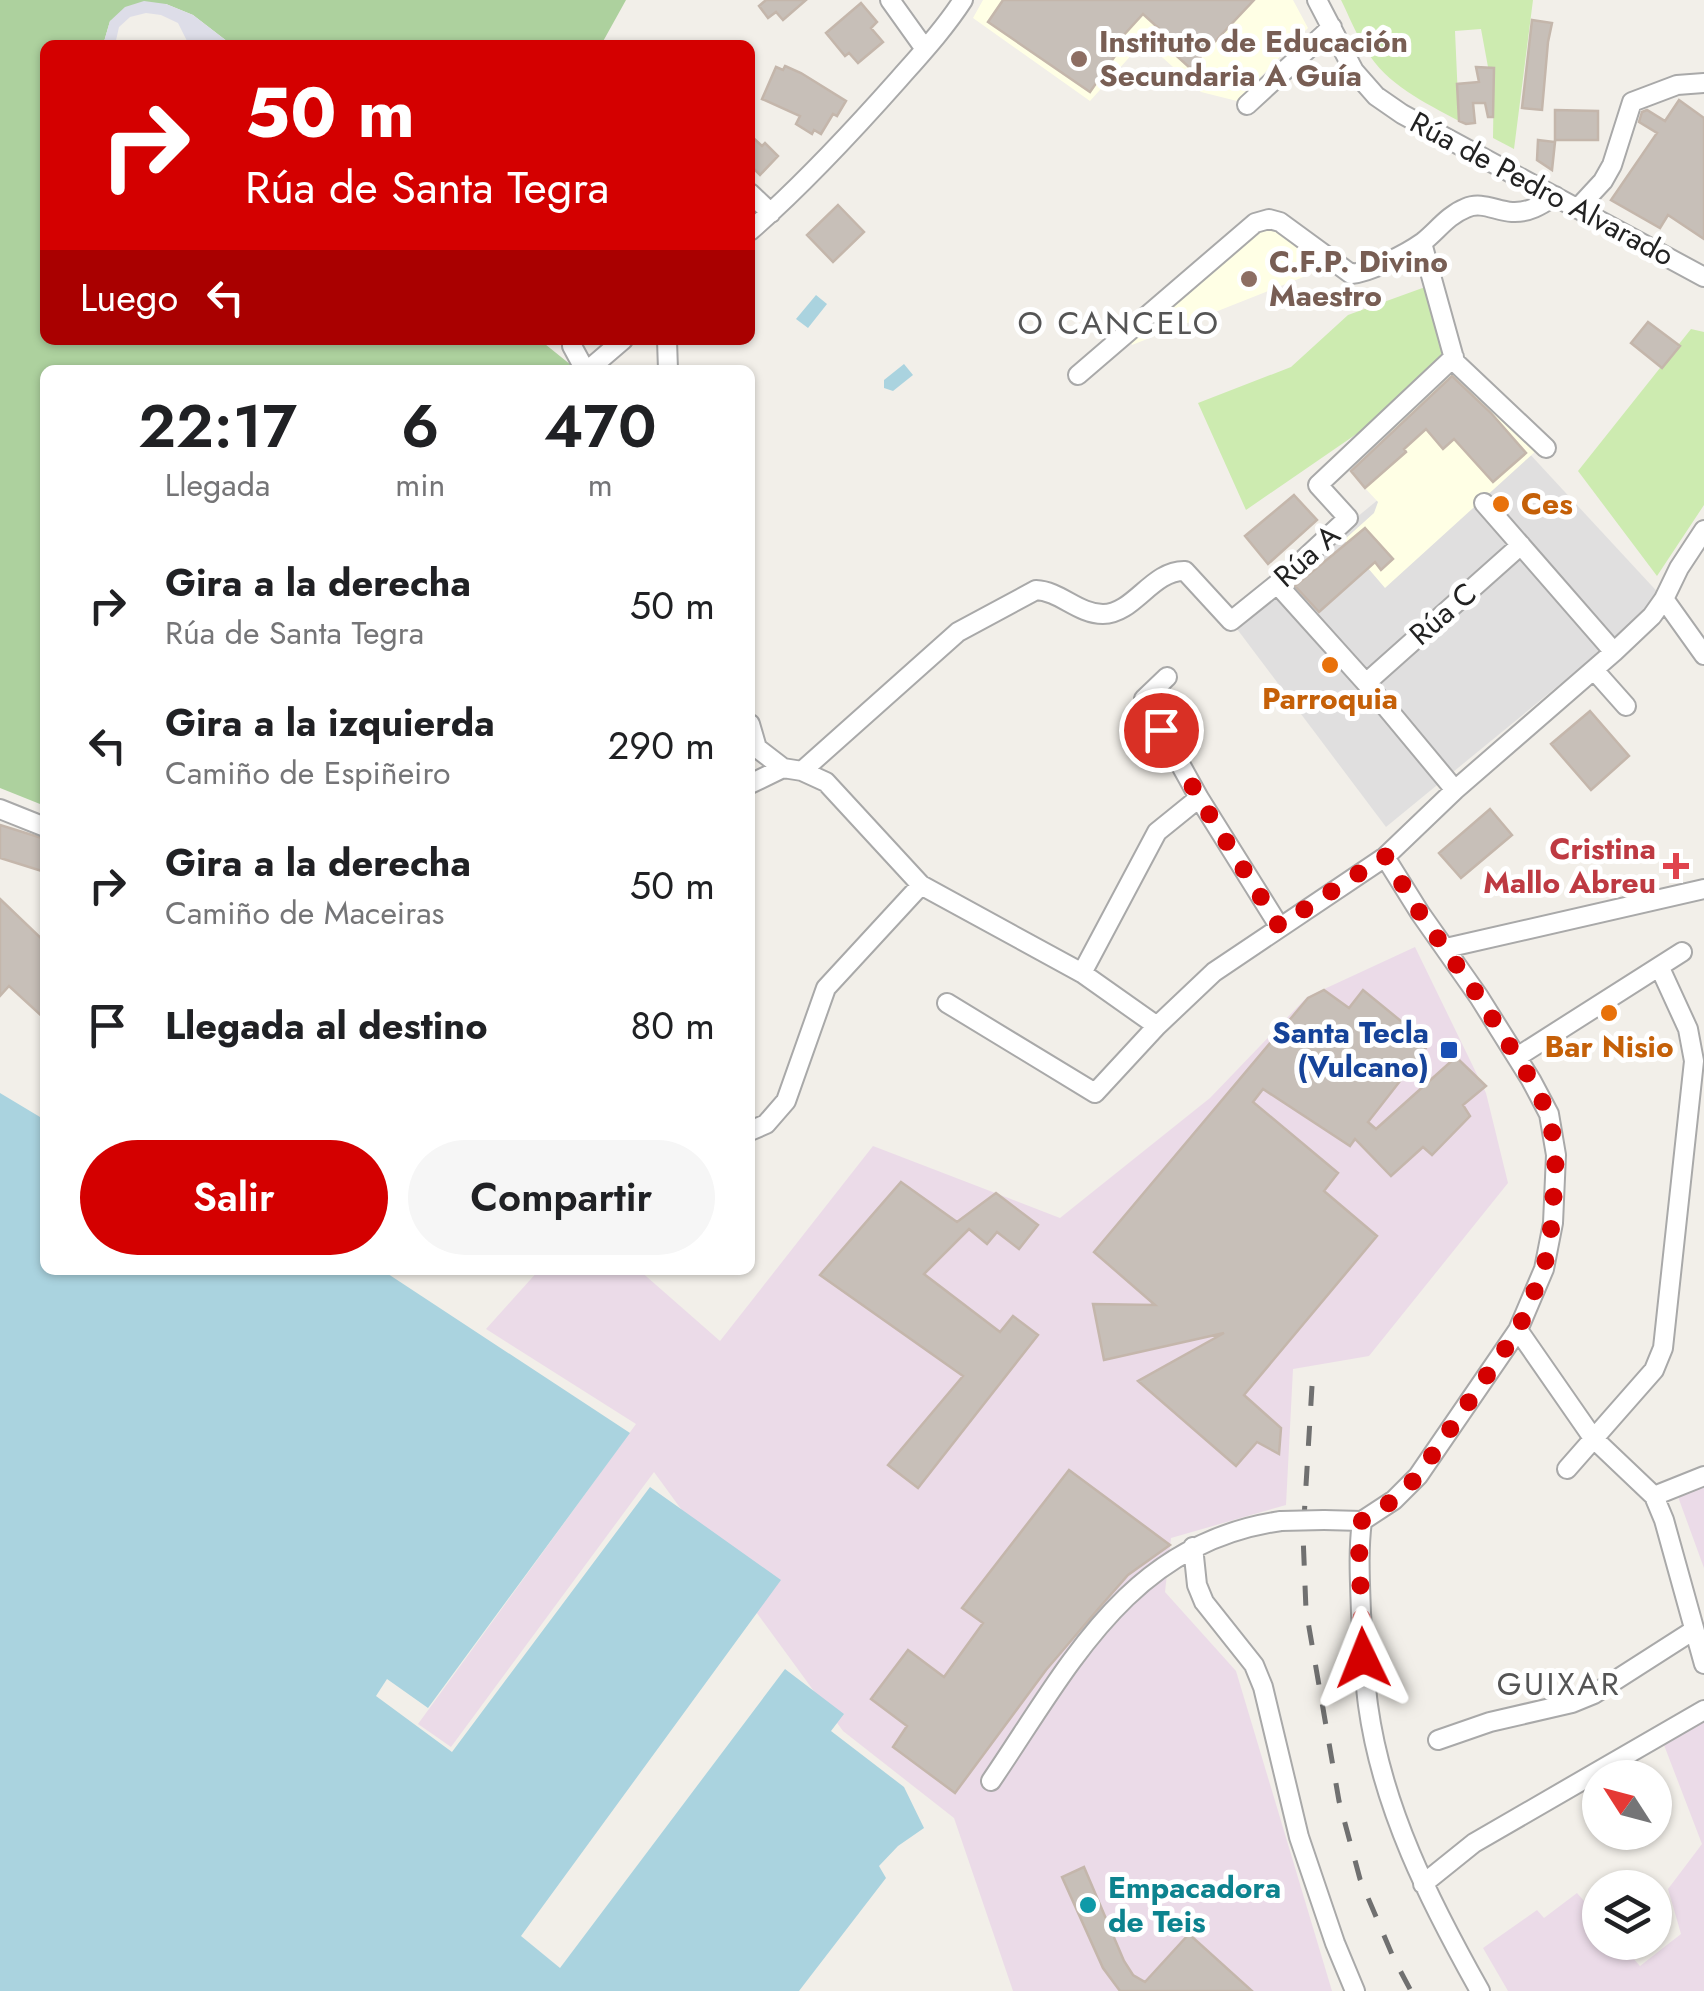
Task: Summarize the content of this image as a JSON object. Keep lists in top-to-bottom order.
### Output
{
  "streets": {
    "street": ["Rúa de Pedro Alvarado", "Rúa A", "Rúa C"]
  },
  "districts": ["O CANCELO", "GUIXAR"],
  "places": {
    "other": [
      "Instituto de Educación Secundaria A Guía",
      "C.F.P. Divino Maestro",
      "Ces",
      "Parroquia",
      "Bar Nisio",
      "Empacadora de Teis"
    ],
    "health": ["Cristina Mallo Abreu"],
    "transit": ["Santa Tecla (Vulcano)"]
  },
  "north": "top left",
  "page": {
    "turn": ["50 m", "Rúa de Santa Tegra"],
    "then": "Luego",
    "eta": [
      "22:17",
      "Llegada",
      "6",
      "min",
      "470",
      "m"
    ],
    "list": [
      {
        "name": "Gira a la derecha",
        "note": "Rúa de Santa Tegra",
        "value": "50 m"
      },
      {
        "name": "Gira a la izquierda",
        "note": "Camiño de Espiñeiro",
        "value": "290 m"
      },
      {
        "name": "Gira a la derecha",
        "note": "Camiño de Maceiras",
        "value": "50 m"
      },
      {
        "name": "Llegada al destino",
        "value": "80 m"
      }
    ],
    "buttons": ["Salir", "Compartir"]
  }
}
